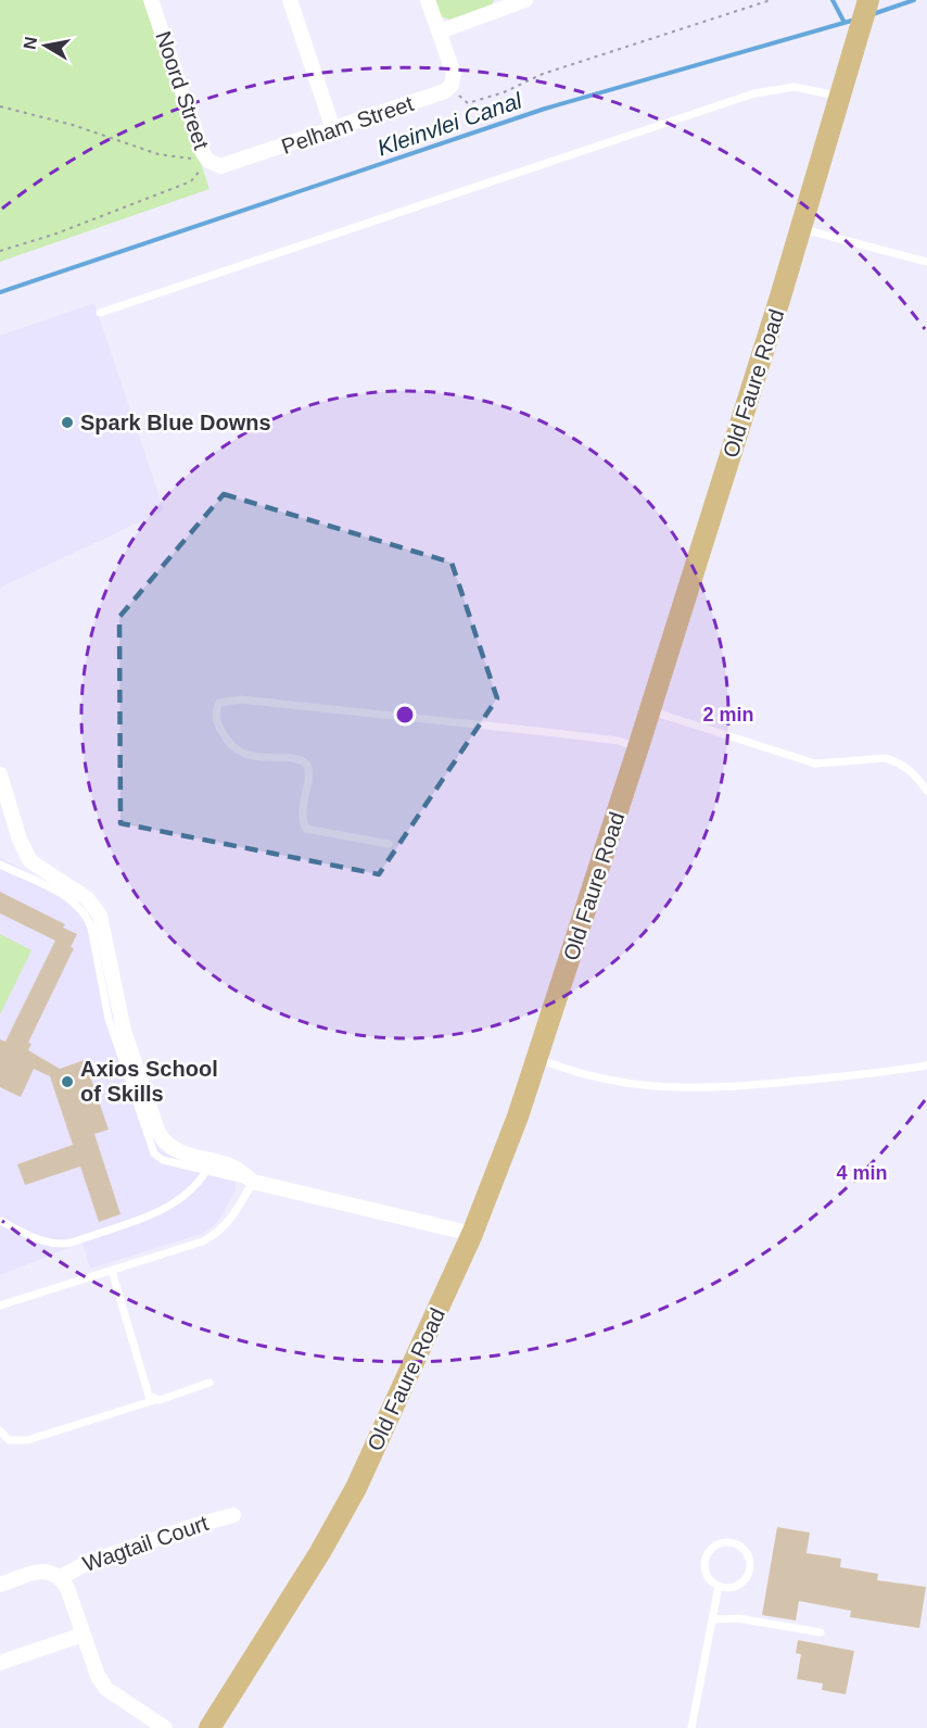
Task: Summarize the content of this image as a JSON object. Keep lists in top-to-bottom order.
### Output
{
  "streets": {
    "main road": ["Old Faure Road"],
    "street": ["Noord Street", "Pelham Street", "Wagtail Court"]
  },
  "crossings": [
    ["Noord Street", "Pelham Street"]
  ],
  "water": ["Kleinvlei Canal"],
  "places": ["Spark Blue Downs", "Axios School of Skills"],
  "north": "left",
  "rings": ["2 min", "4 min"]
}
